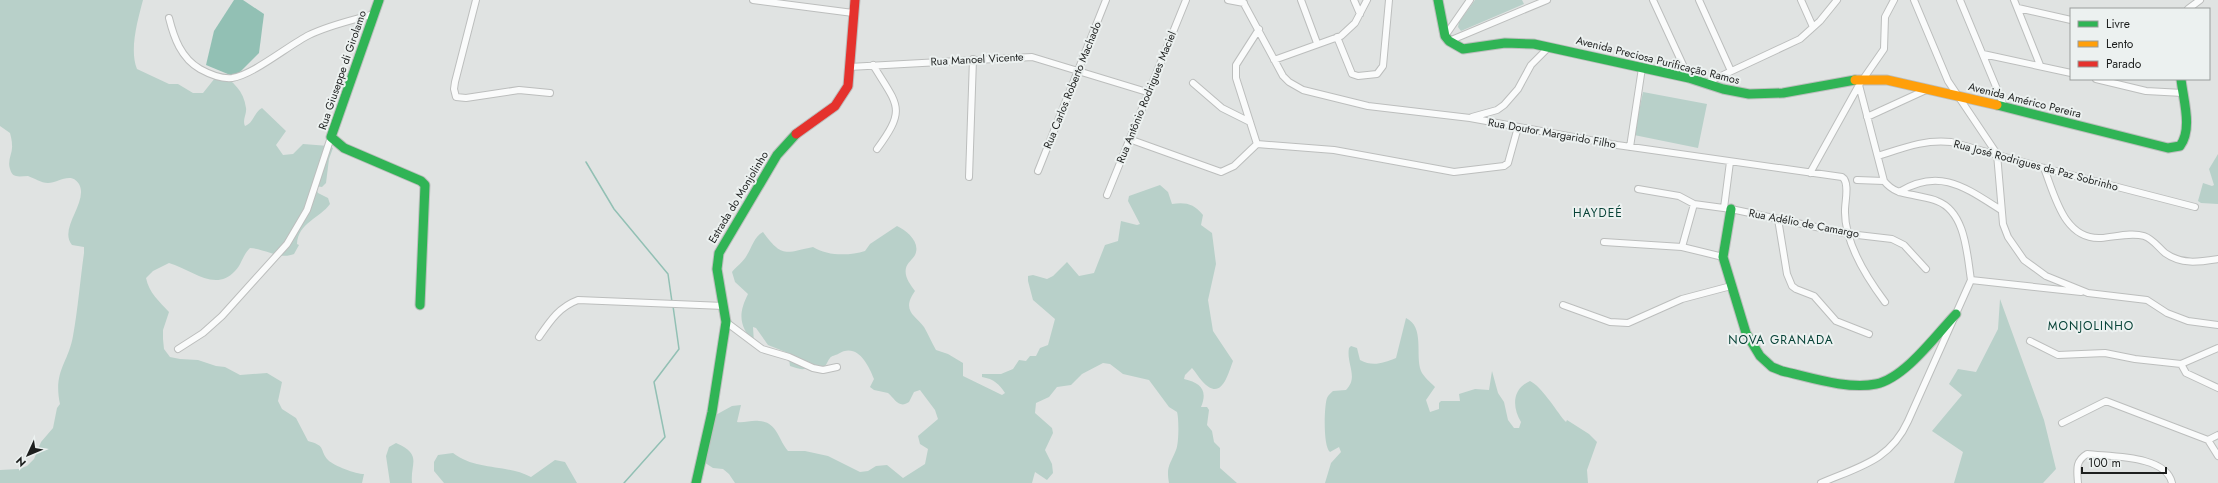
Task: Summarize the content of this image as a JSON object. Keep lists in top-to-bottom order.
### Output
{
  "streets": {
    "street": [
      "Rua Manoel Vicente",
      "Avenida Preciosa Purificação Ramos",
      "Rua Giuseppe di Girolamo",
      "Rua Carlos Roberto Machado",
      "Rua Antônio Rodrigues Maciel",
      "Avenida Américo Pereira",
      "Rua Doutor Margarido Filho",
      "Rua José Rodrigues da Paz Sobrinho",
      "Estrada do Monjolinho",
      "Rua Adélio de Camargo"
    ]
  },
  "crossings": [
    ["Rua Manoel Vicente", "Rua Carlos Roberto Machado"],
    ["Rua Manoel Vicente", "Rua Antônio Rodrigues Maciel"],
    ["Rua Manoel Vicente", "Estrada do Monjolinho"],
    ["Avenida Preciosa Purificação Ramos", "Avenida Américo Pereira"],
    ["Rua Doutor Margarido Filho", "Rua Adélio de Camargo"]
  ],
  "districts": ["HAYDEÉ", "MONJOLINHO", "NOVA GRANADA"],
  "legend": ["Livre", "Lento", "Parado"],
  "scale_bar": "100 m",
  "north": "bottom left"
}
